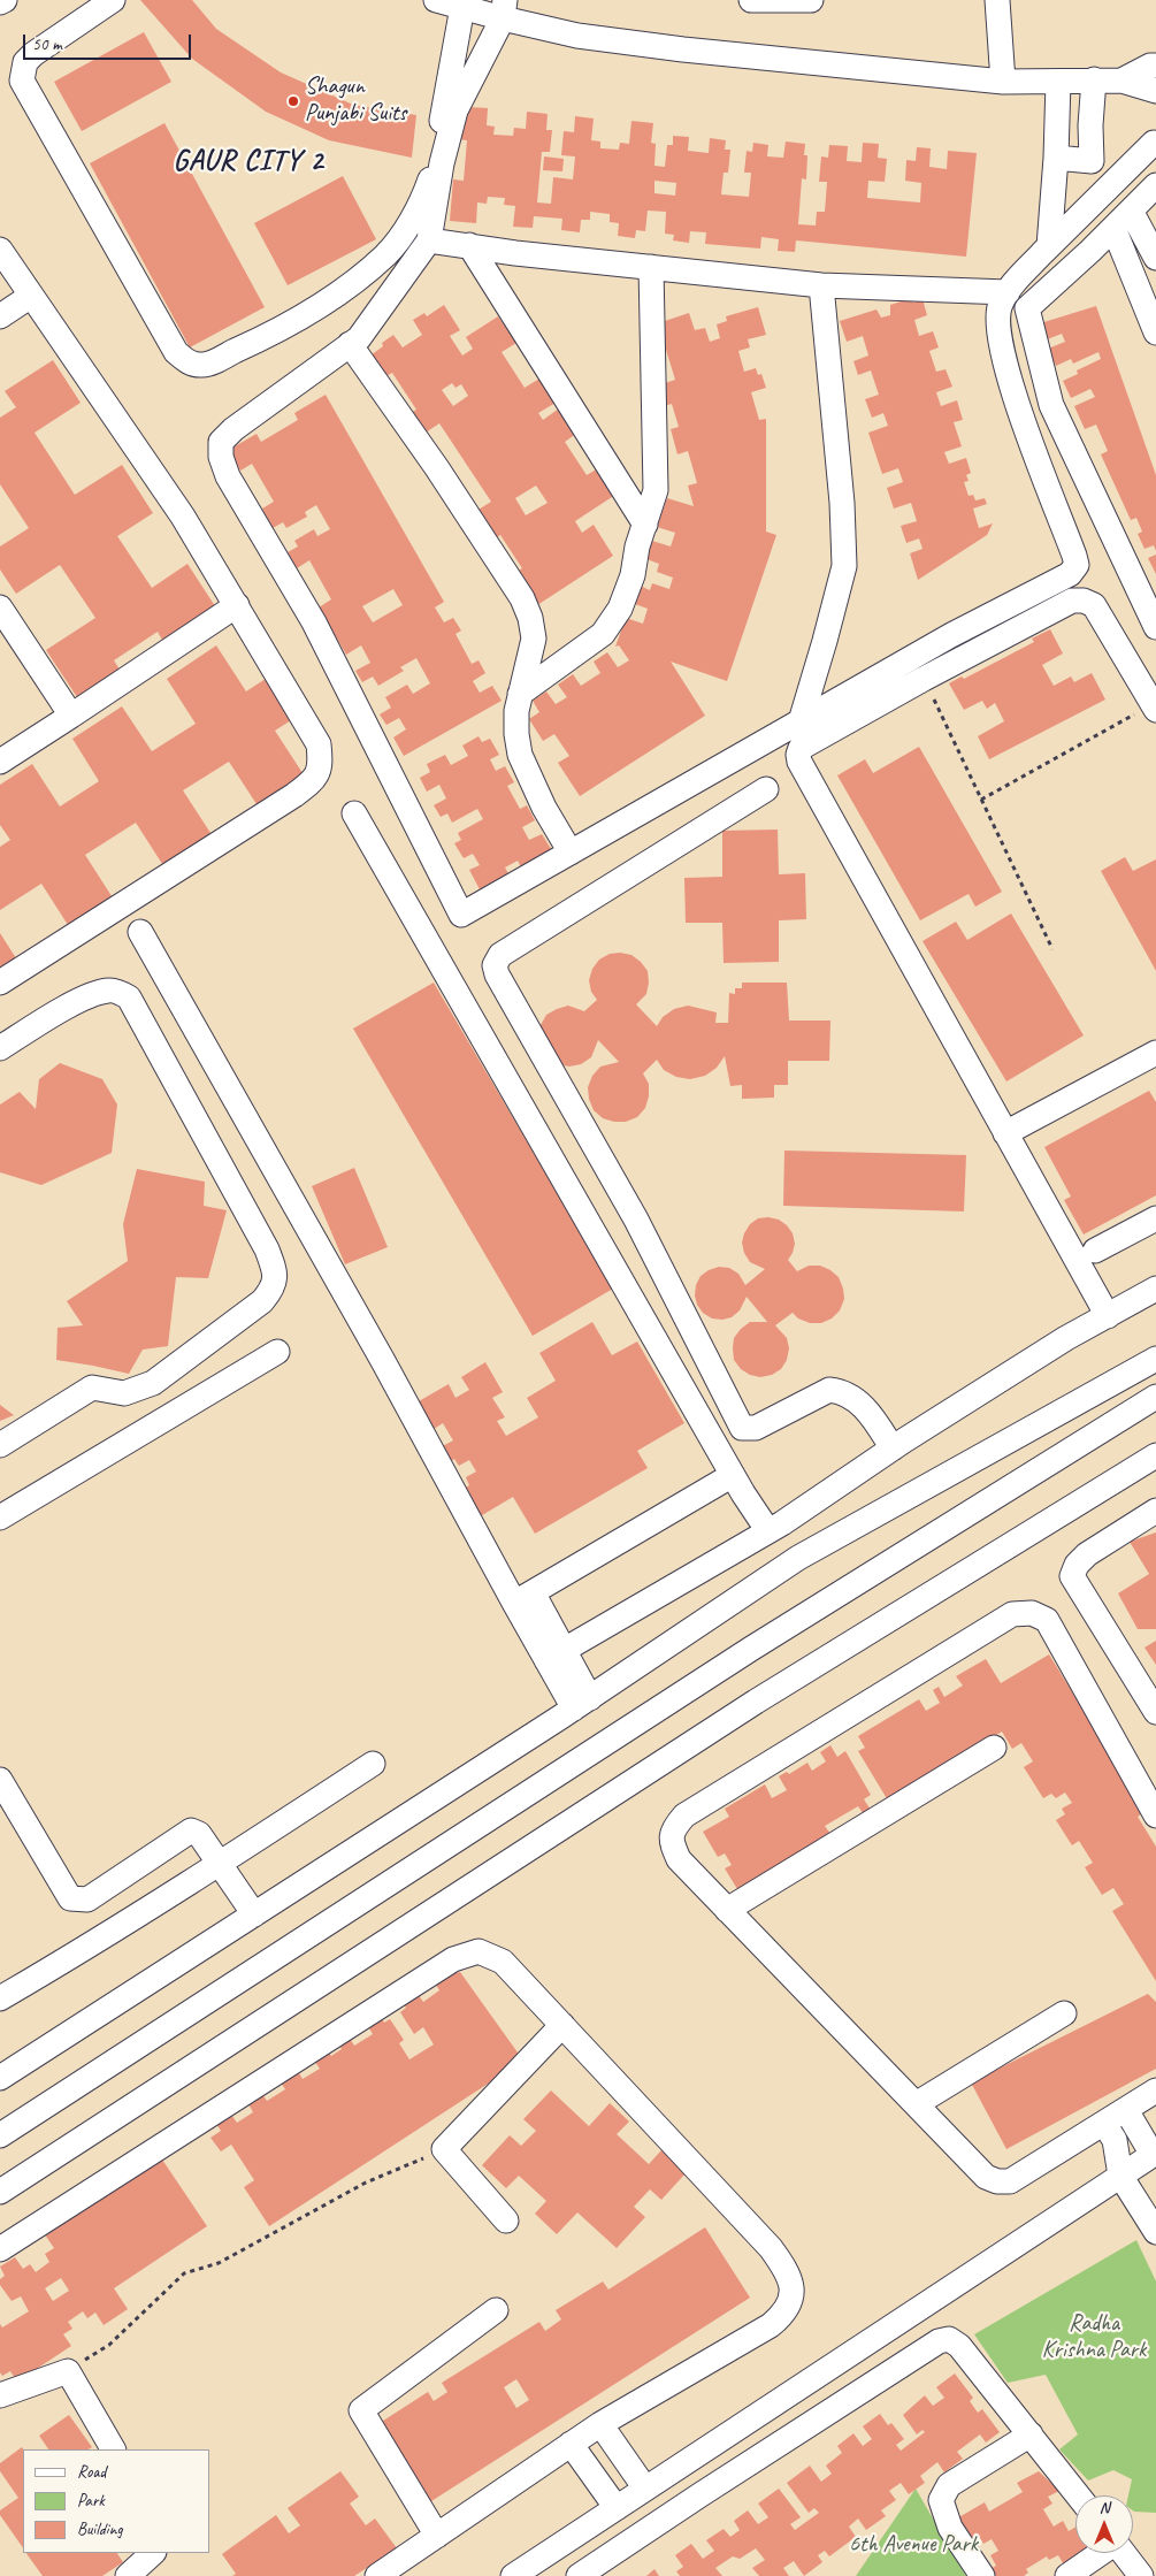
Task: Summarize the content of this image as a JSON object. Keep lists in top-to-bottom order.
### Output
{
  "districts": ["GAUR CITY 2"],
  "parks": ["Radha Krishna Park", "6th Avenue Park"],
  "places": ["Shagun Punjabi Suits"],
  "legend": ["Road", "Park", "Building"],
  "scale_bar": "50 m",
  "north": "top"
}
